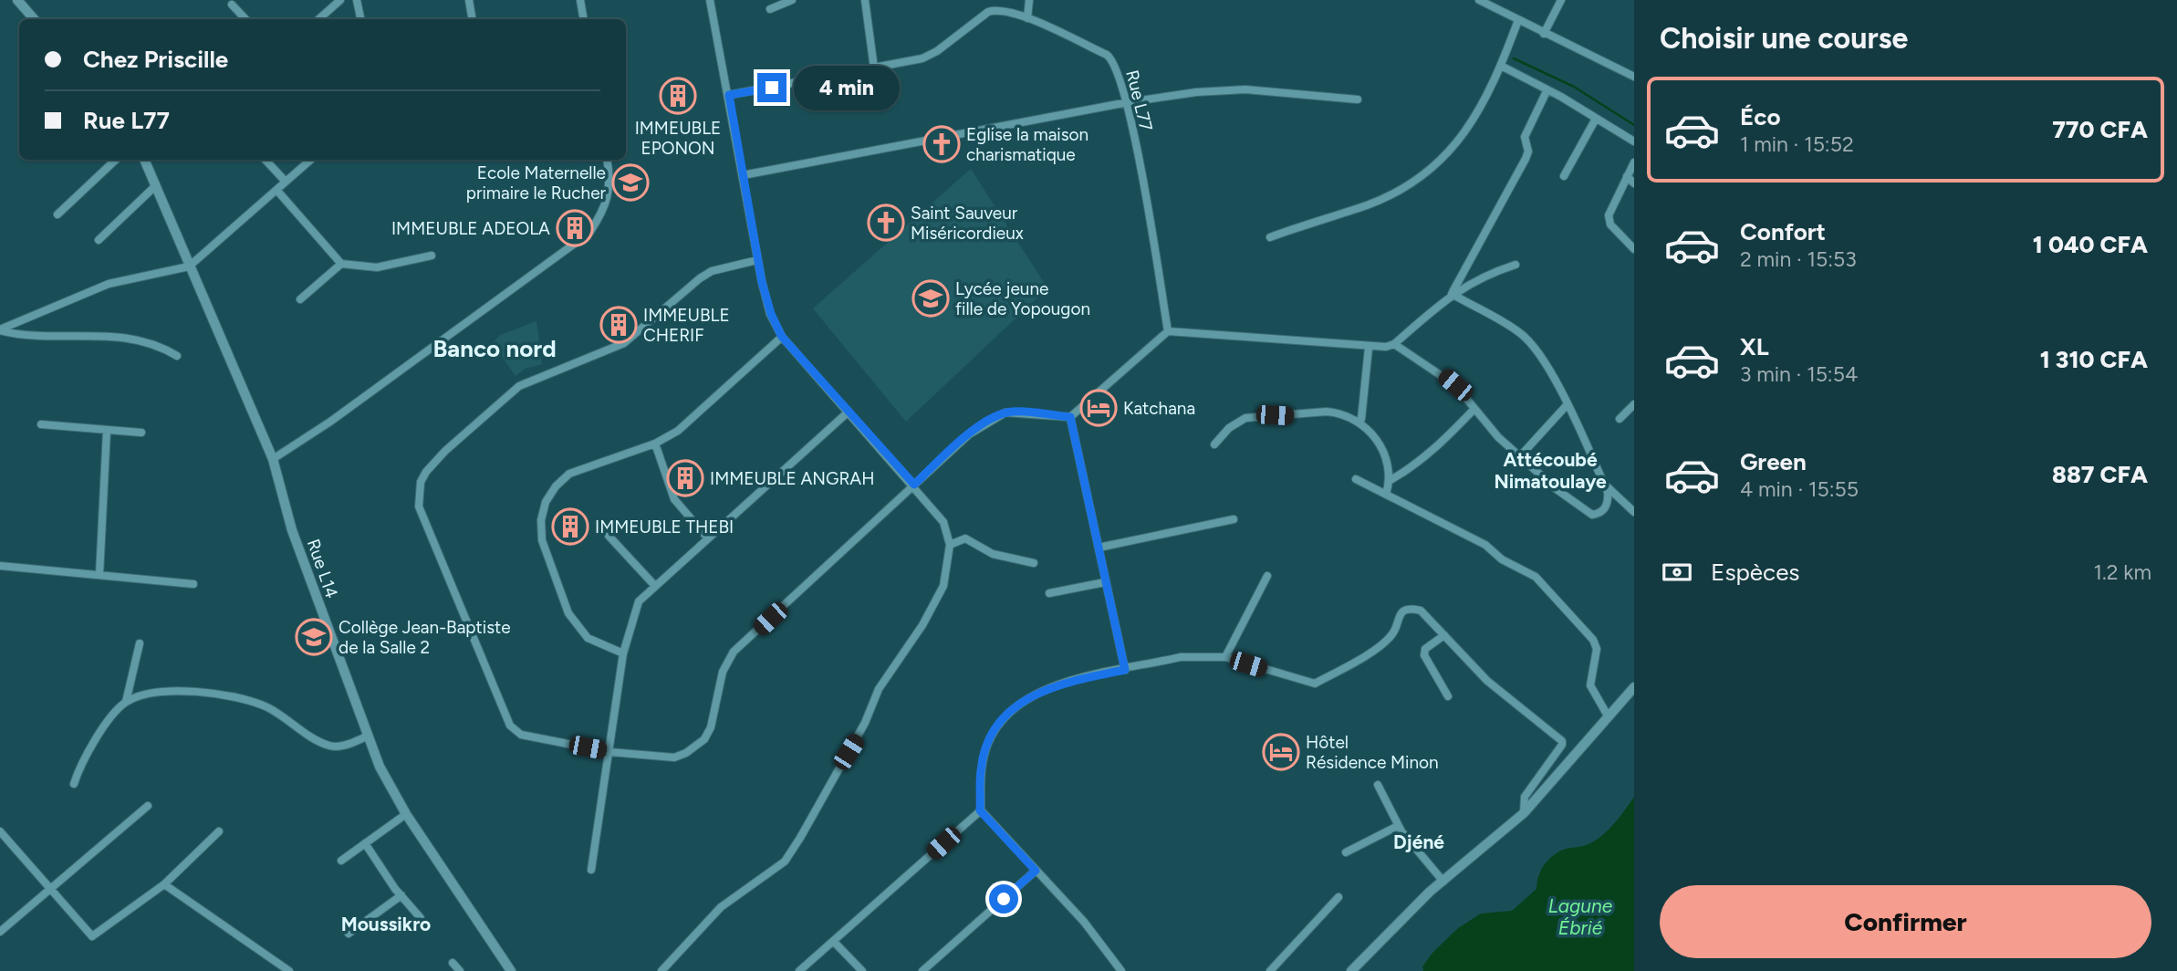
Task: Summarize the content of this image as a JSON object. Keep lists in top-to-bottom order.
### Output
{
  "streets": {
    "street": ["Rue L77", "Rue L14"]
  },
  "districts": [
    "Banco nord",
    "Attécoubé Nimatoulaye",
    "Djéné",
    "Moussikro"
  ],
  "water": ["Lagune Ébrié"],
  "places": {
    "building": [
      "IMMEUBLE EPONON",
      "IMMEUBLE ADEOLA",
      "IMMEUBLE CHERIF",
      "IMMEUBLE ANGRAH",
      "IMMEUBLE THEBI"
    ],
    "church": ["Eglise la maison charismatique", "Saint Sauveur Miséricordieux"],
    "school or university": ["Ecole Maternelle primaire le Rucher", "Lycée jeune fille de Yopougon", "Collège Jean-Baptiste de la Salle 2"],
    "hotel": ["Katchana", "Hôtel Résidence Minon"]
  },
  "page": {
    "heading": "Choisir une course",
    "banner": ["Chez Priscille", "Rue L77"],
    "bubble": "4 min",
    "list": [
      {
        "name": "Éco",
        "note": "1 min · 15:52",
        "value": "770 CFA"
      },
      {
        "name": "Confort",
        "note": "2 min · 15:53",
        "value": "1 040 CFA"
      },
      {
        "name": "XL",
        "note": "3 min · 15:54",
        "value": "1 310 CFA"
      },
      {
        "name": "Green",
        "note": "4 min · 15:55",
        "value": "887 CFA"
      }
    ],
    "pay": ["Espèces", "1.2 km"],
    "buttons": "Confirmer"
  }
}
